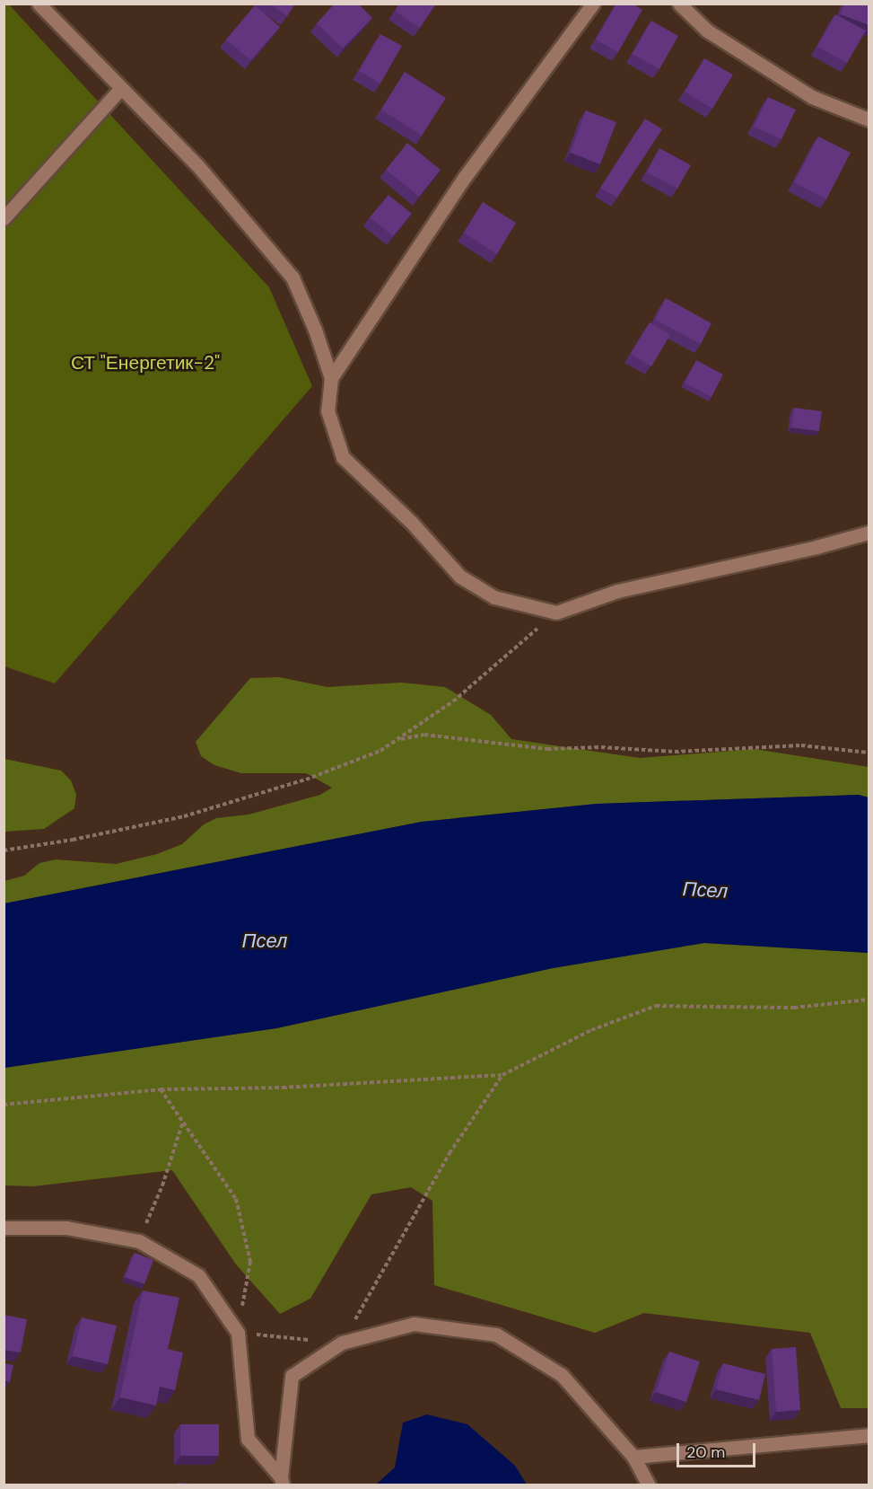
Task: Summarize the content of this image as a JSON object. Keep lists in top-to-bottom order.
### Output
{
  "water": ["Псел"],
  "parks": ["СТ \"Енергетик-2\""],
  "scale_bar": "20 m"
}
